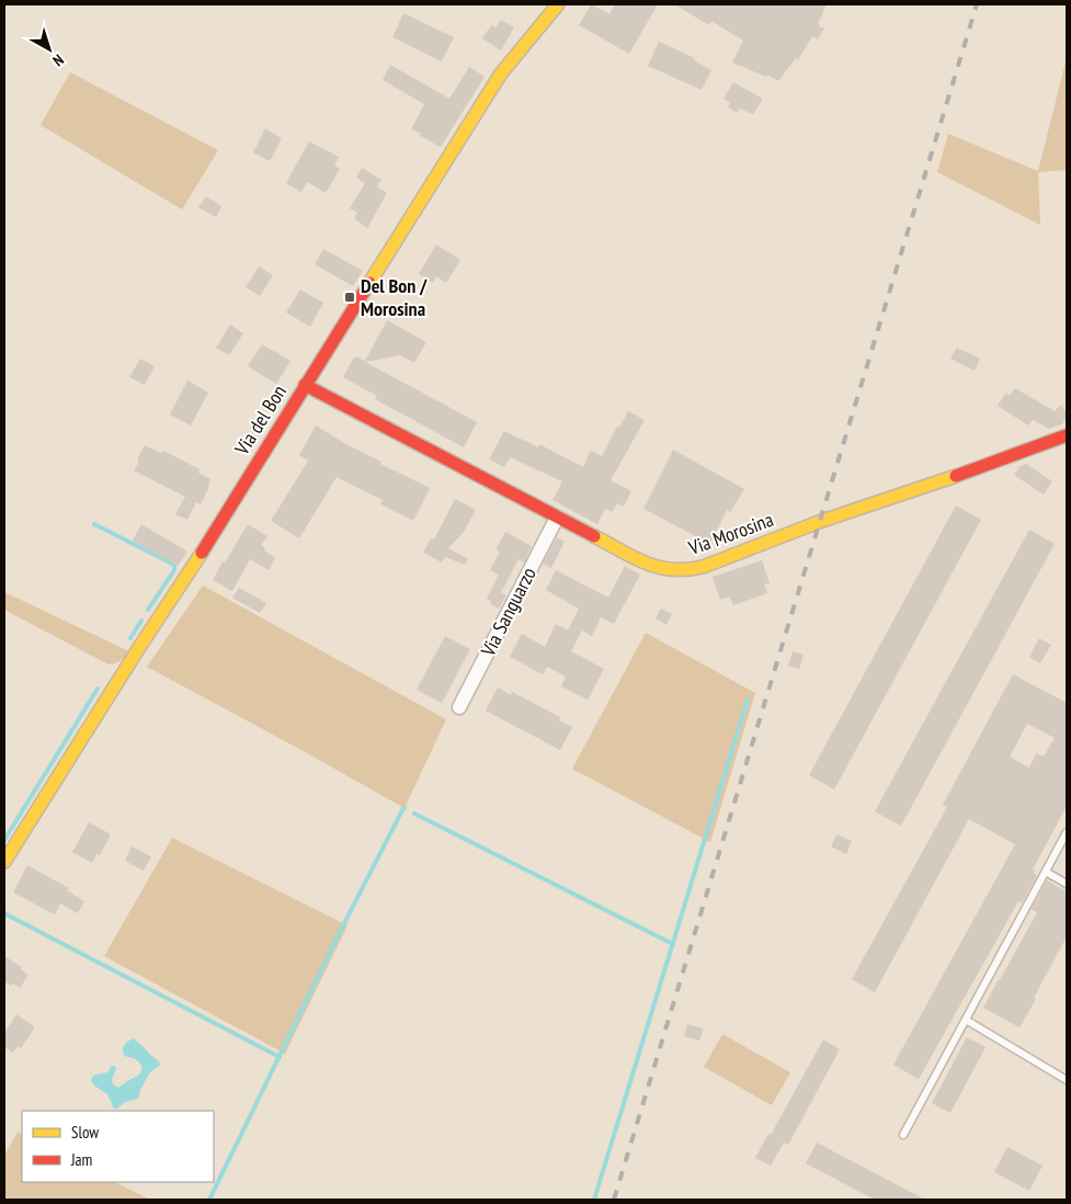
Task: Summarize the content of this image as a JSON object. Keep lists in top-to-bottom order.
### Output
{
  "streets": {
    "street": ["Via del Bon", "Via Morosina", "Via Sanguarzo"]
  },
  "crossings": [
    ["Via del Bon", "Via Morosina"],
    ["Via Morosina", "Via Sanguarzo"]
  ],
  "places": {
    "transit": ["Del Bon / Morosina"]
  },
  "legend": ["Slow", "Jam"],
  "north": "bottom right"
}
